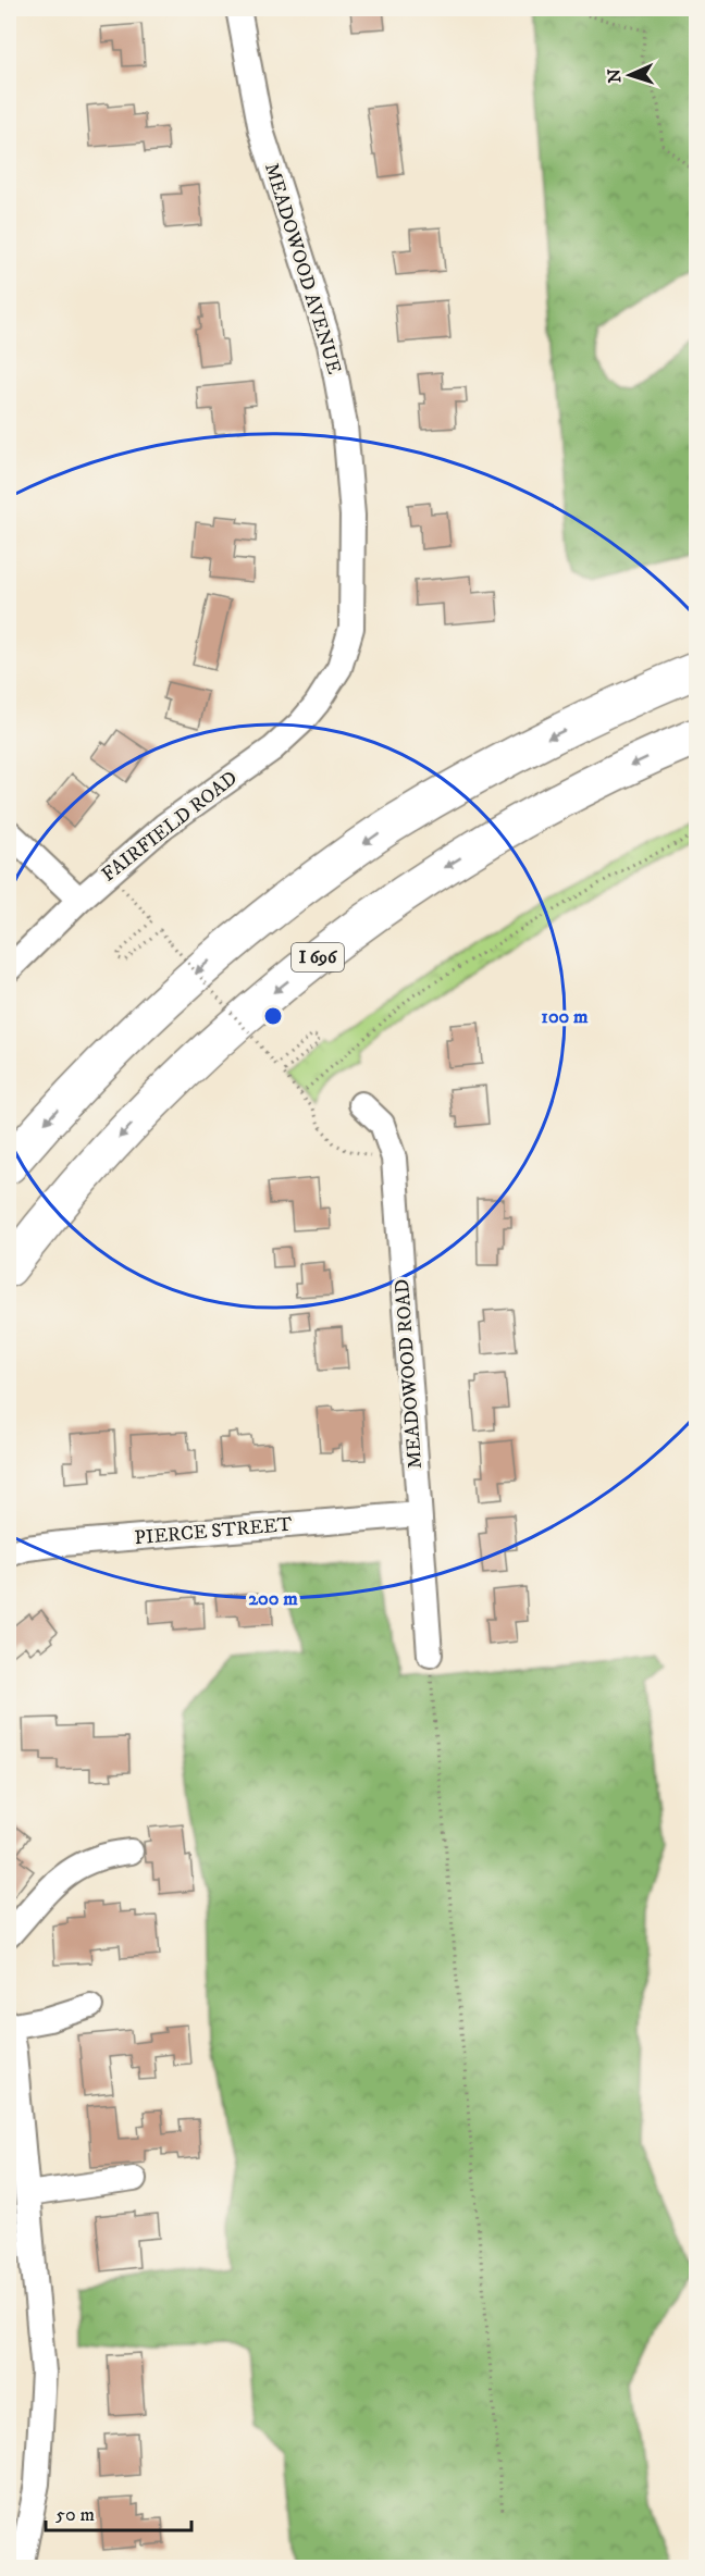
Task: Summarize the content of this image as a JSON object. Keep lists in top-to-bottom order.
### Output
{
  "streets": {
    "highway": ["I 696"],
    "street": [
      "MEADOWOOD AVENUE",
      "FAIRFIELD ROAD",
      "MEADOWOOD ROAD",
      "PIERCE STREET"
    ]
  },
  "crossings": [
    ["MEADOWOOD AVENUE", "FAIRFIELD ROAD"],
    ["MEADOWOOD ROAD", "PIERCE STREET"]
  ],
  "scale_bar": "50 m",
  "north": "left",
  "rings": ["100 m", "200 m"]
}
